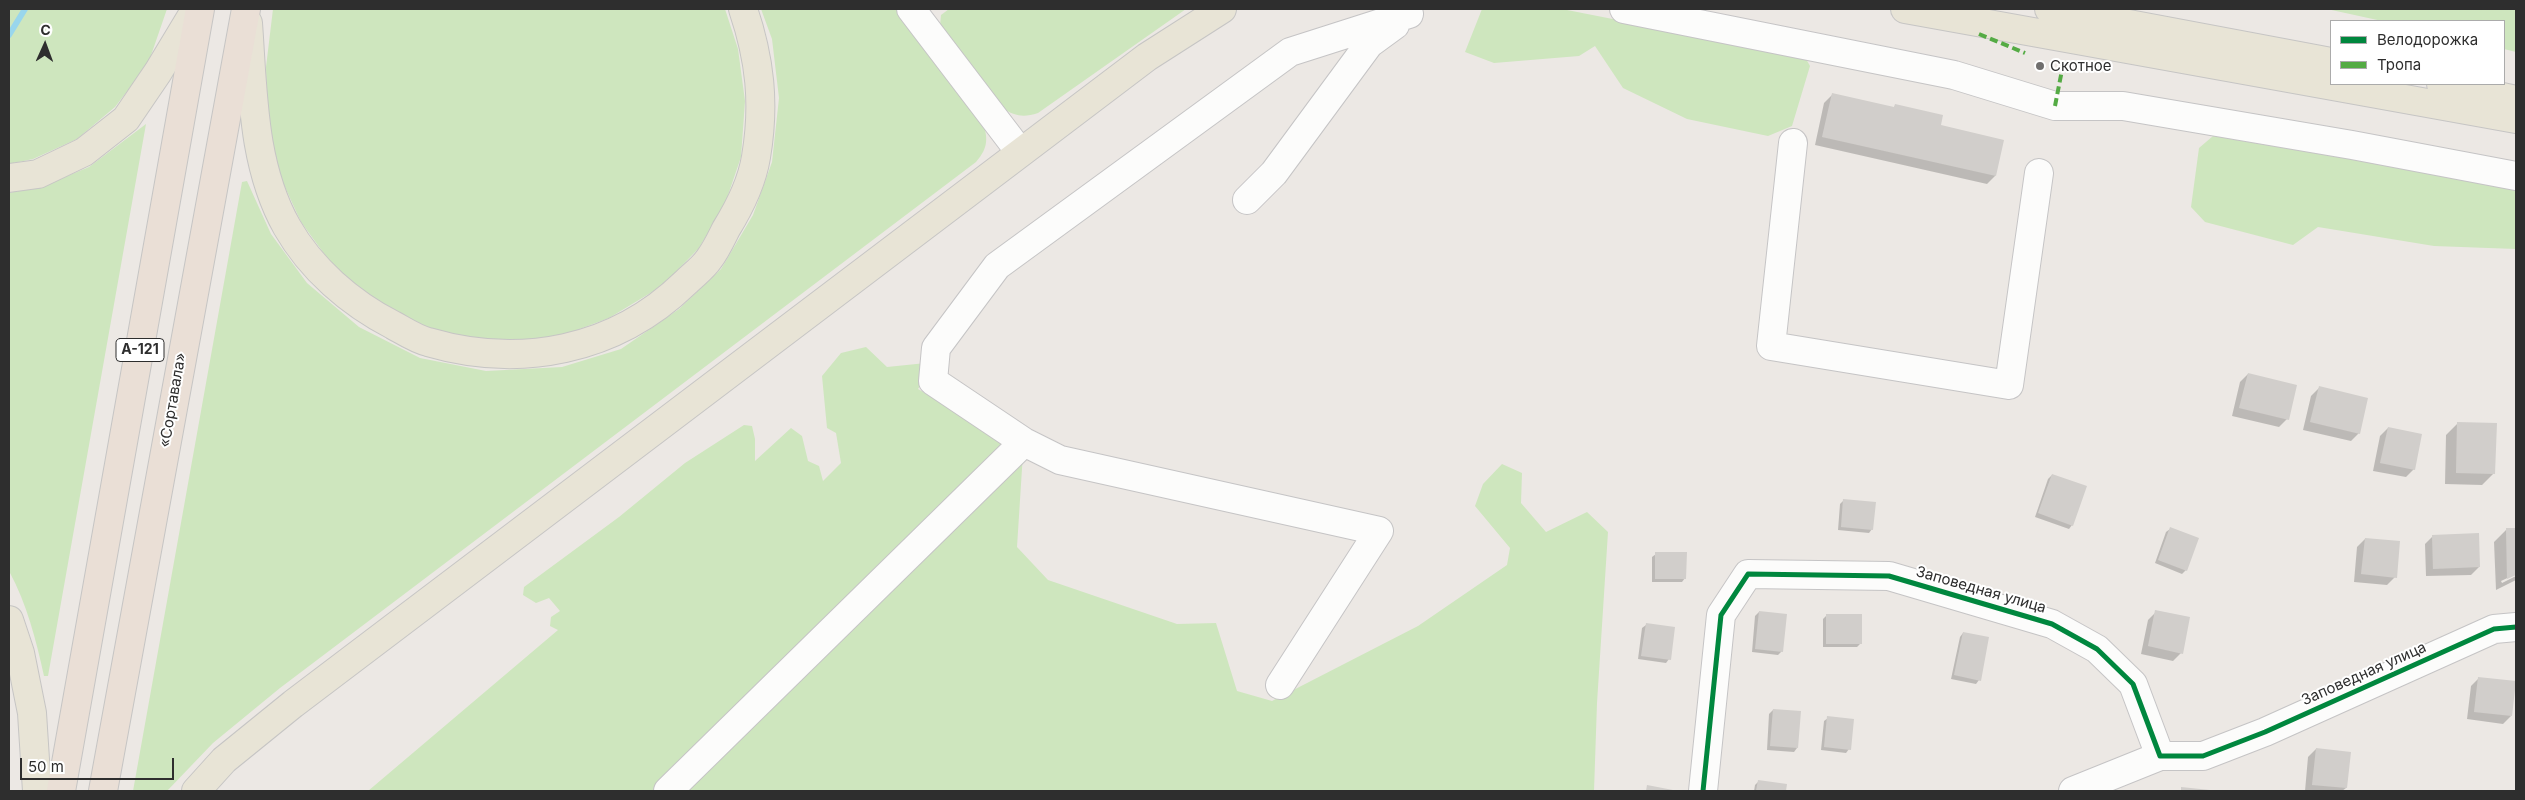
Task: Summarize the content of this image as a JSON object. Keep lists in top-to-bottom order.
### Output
{
  "streets": {
    "highway": ["А-121", "«Сортавала»"],
    "street": ["Заповедная улица"]
  },
  "places": ["Скотное"],
  "legend": ["Велодорожка", "Тропа"],
  "scale_bar": "50 m",
  "north": "top"
}
